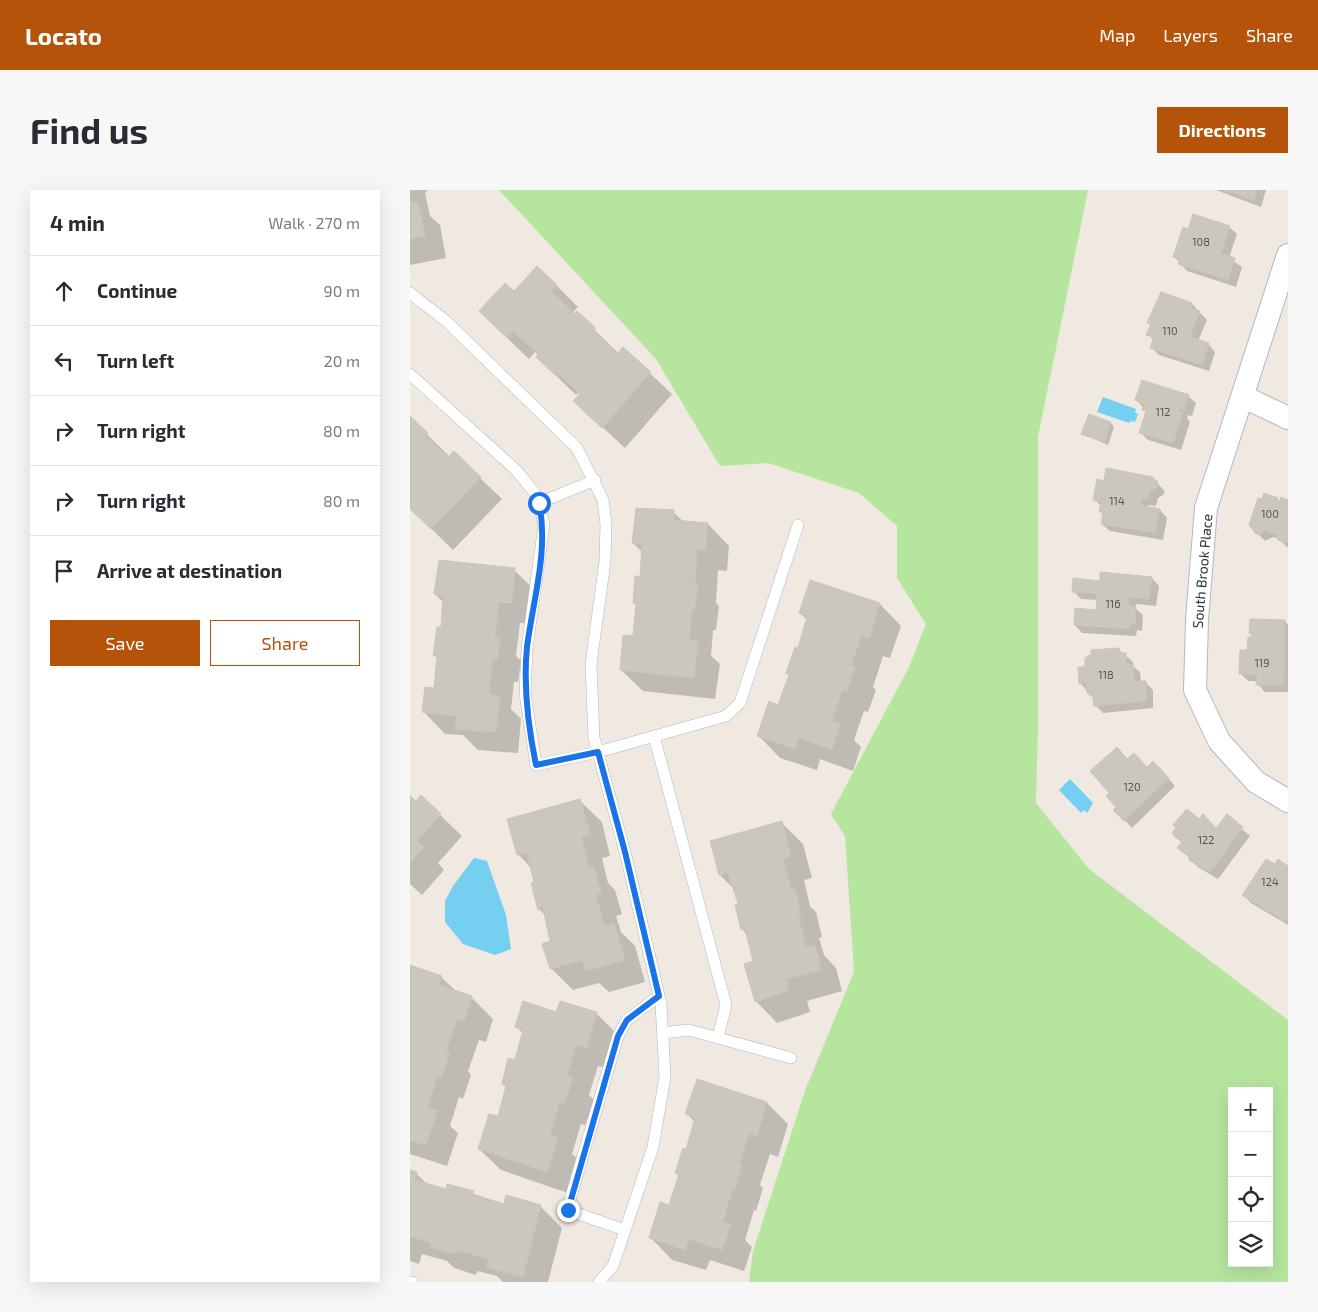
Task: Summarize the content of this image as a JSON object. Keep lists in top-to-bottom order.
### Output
{
  "streets": {
    "street": ["South Brook Place"]
  },
  "house_numbers": [
    "108",
    "110",
    "112",
    "114",
    "100",
    "116",
    "119",
    "118",
    "120",
    "122",
    "124"
  ],
  "page": {
    "header": "Locato",
    "nav": ["Map", "Layers", "Share"],
    "buttons": [
      "Directions",
      ["Save", "Share"]
    ],
    "title": "Find us",
    "heading": ["4 min", "Walk · 270 m"],
    "list": [
      ["Continue", "90 m"],
      ["Turn left", "20 m"],
      ["Turn right", "80 m"],
      ["Turn right", "80 m"],
      "Arrive at destination"
    ],
    "map_buttons": ["+", "−"]
  }
}
